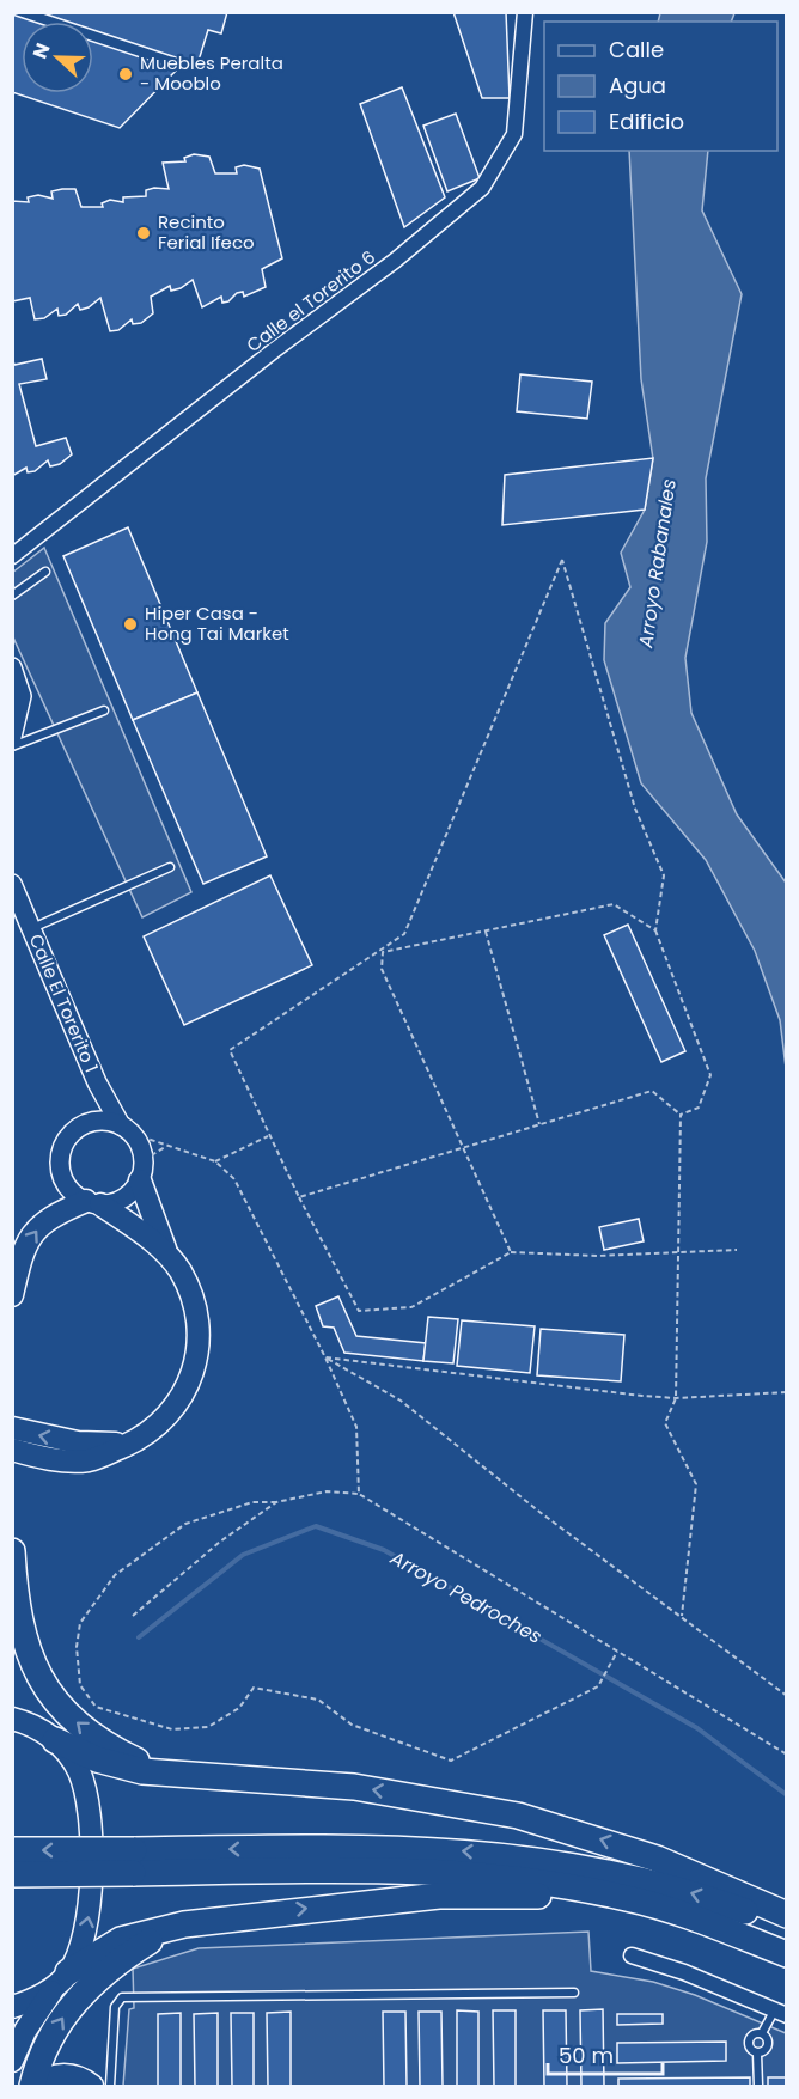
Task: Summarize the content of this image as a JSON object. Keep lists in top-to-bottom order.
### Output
{
  "streets": {
    "street": ["Calle el Torerito 6", "Calle El Torerito 1"]
  },
  "water": ["Arroyo Rabanales", "Arroyo Pedroches"],
  "places": ["Muebles Peralta - Mooblo", "Recinto Ferial Ifeco", "Hiper Casa - Hong Tai Market"],
  "legend": ["Calle", "Agua", "Edificio"],
  "scale_bar": "50 m",
  "north": "left"
}
